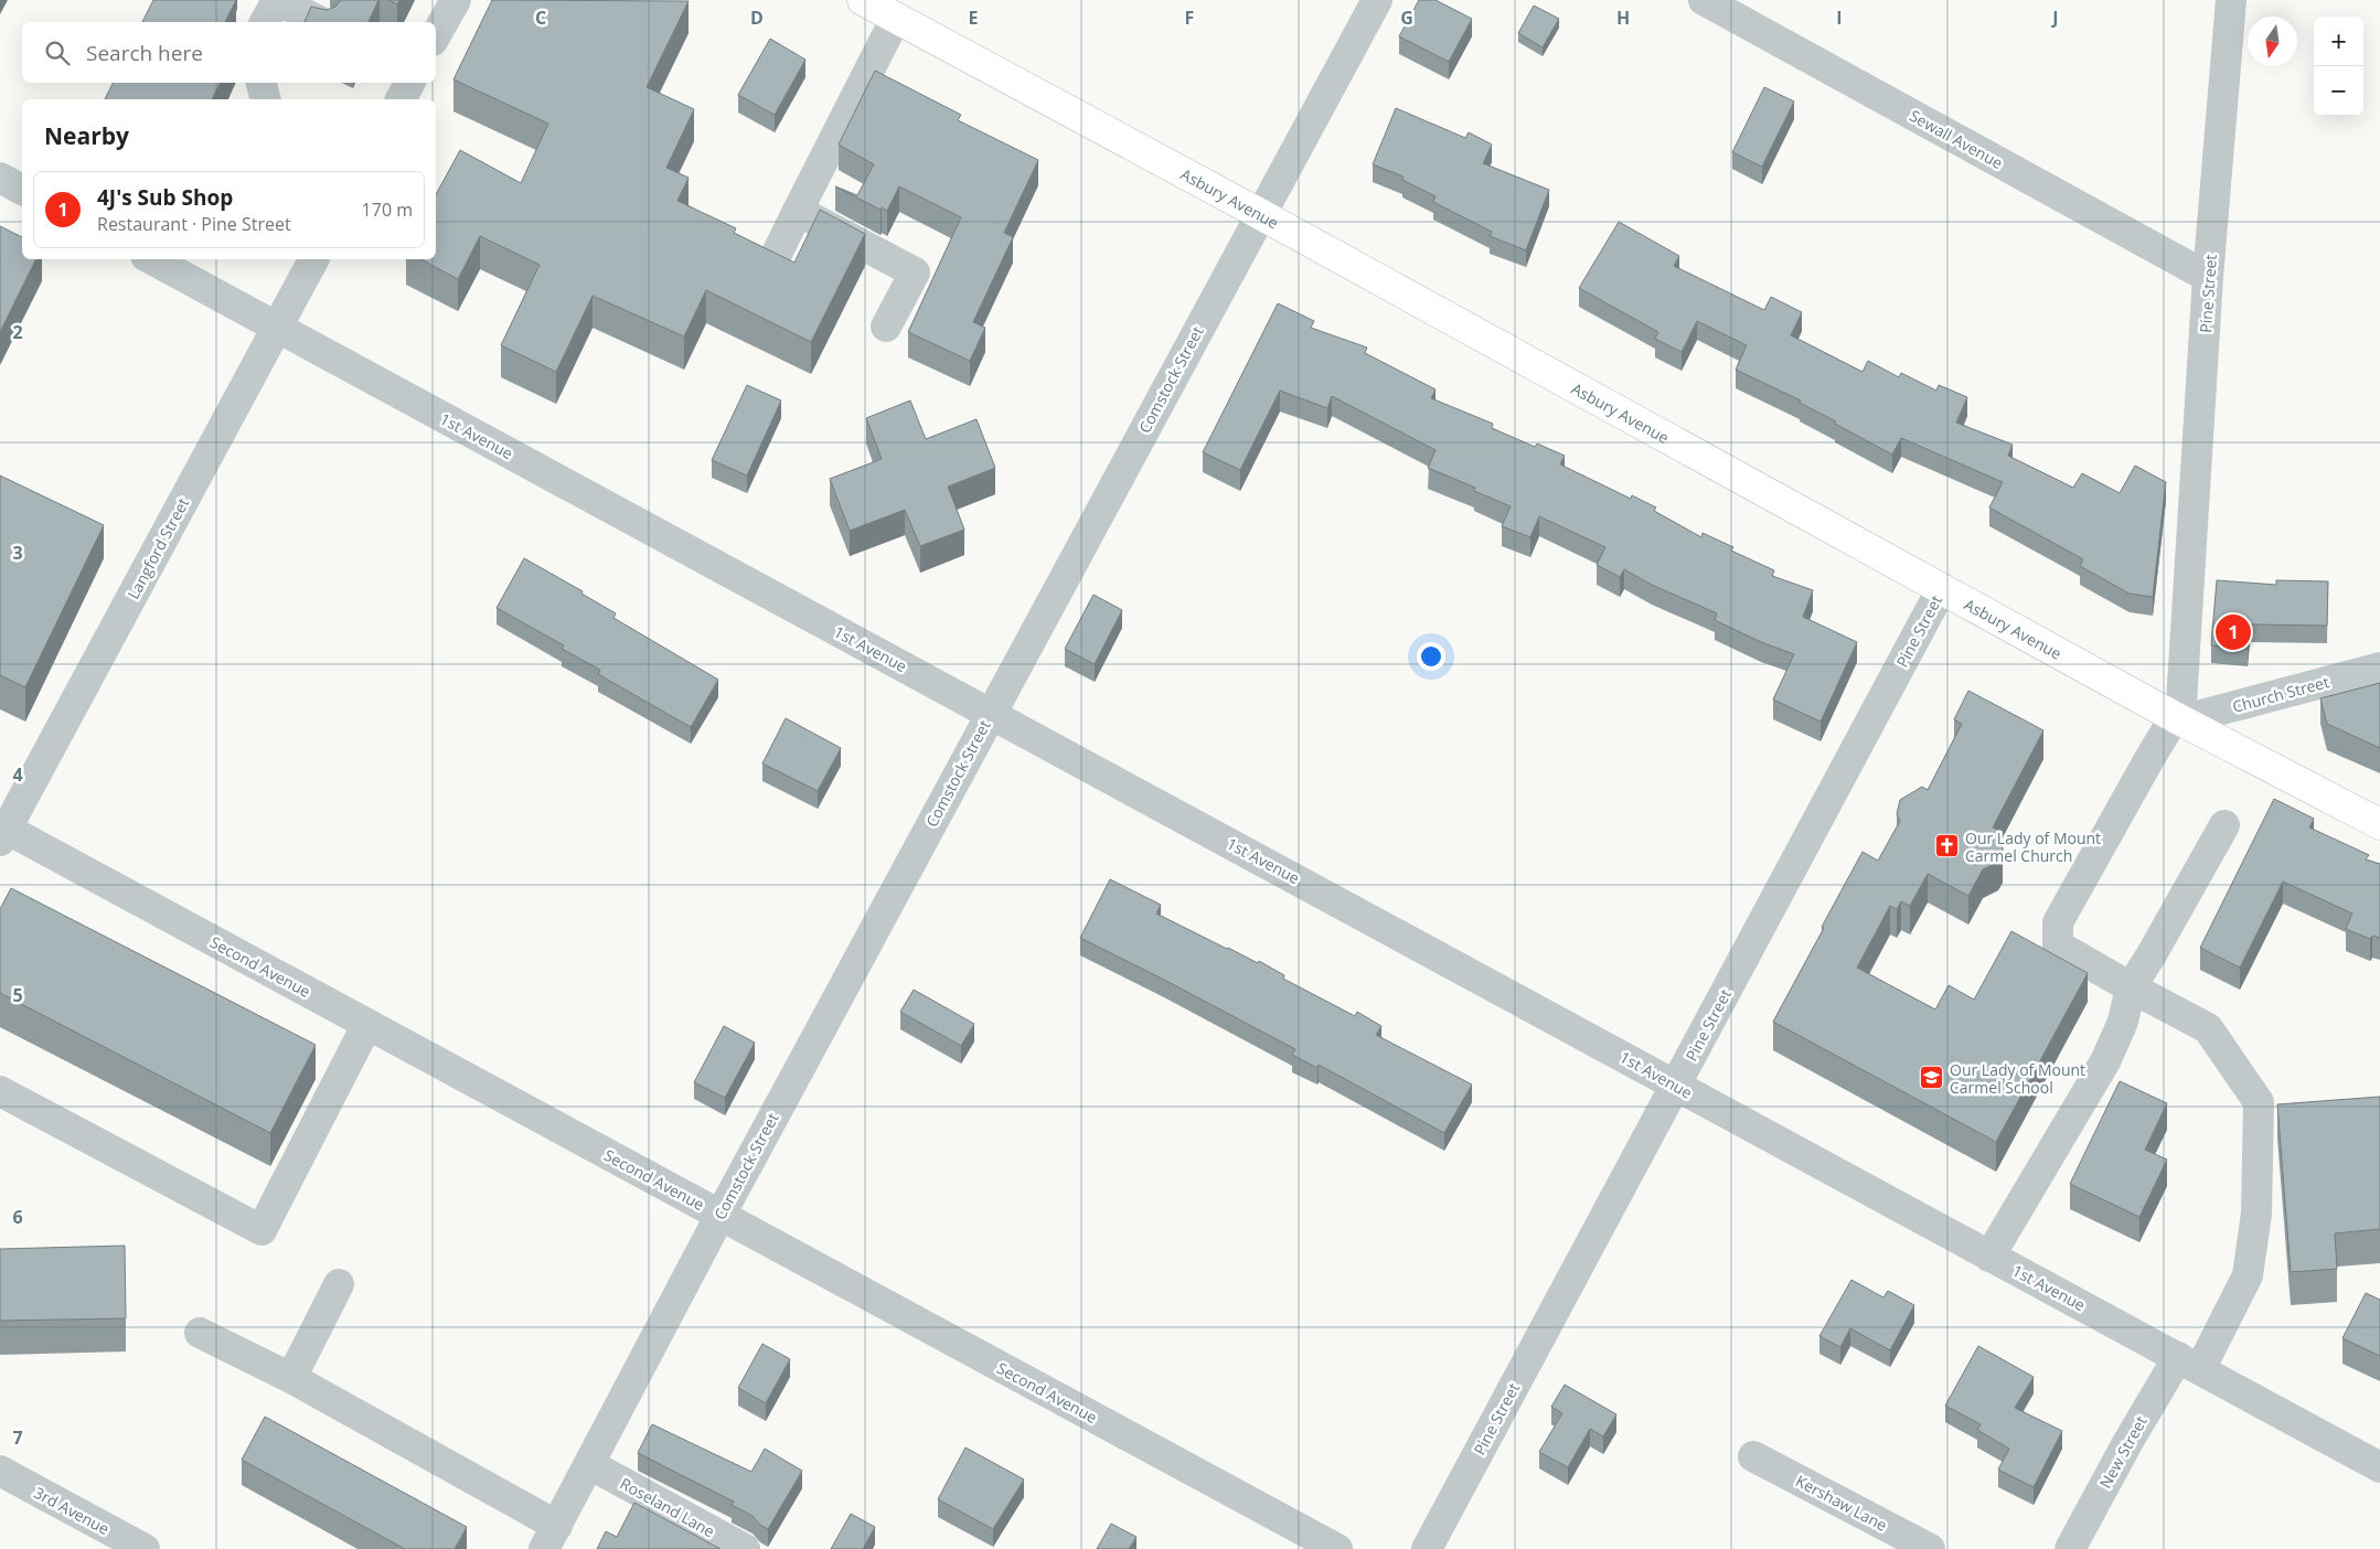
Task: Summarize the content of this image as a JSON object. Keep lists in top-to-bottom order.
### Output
{
  "streets": {
    "main road": ["Asbury Avenue"],
    "street": [
      "Sewall Avenue",
      "Pine Street",
      "Comstock Street",
      "1st Avenue",
      "Langford Street",
      "Church Street",
      "Second Avenue",
      "New Street",
      "Kershaw Lane",
      "Roseland Lane",
      "3rd Avenue"
    ]
  },
  "crossings": [
    ["Sewall Avenue", "Pine Street"],
    ["Asbury Avenue", "Pine Street"],
    ["Asbury Avenue", "Comstock Street"],
    ["Asbury Avenue", "Church Street"],
    ["Asbury Avenue", "New Street"],
    ["Pine Street", "1st Avenue"],
    ["Pine Street", "Church Street"],
    ["Pine Street", "New Street"],
    ["Comstock Street", "1st Avenue"],
    ["Comstock Street", "Second Avenue"],
    ["Comstock Street", "Roseland Lane"],
    ["1st Avenue", "Langford Street"],
    ["1st Avenue", "New Street"],
    ["Langford Street", "Second Avenue"],
    ["Church Street", "New Street"]
  ],
  "places": {
    "church": ["Our Lady of Mount Carmel Church"],
    "school or university": ["Our Lady of Mount Carmel School"]
  },
  "north": "bottom",
  "page": {
    "map_buttons": ["+", "−"],
    "search": "Search here",
    "heading": "Nearby",
    "list": [
      {
        "mark": "1",
        "name": "4J's Sub Shop",
        "note": "Restaurant · Pine Street",
        "value": "170 m"
      }
    ],
    "pins": "1"
  },
  "grid": {
    "columns": [
      "C",
      "D",
      "E",
      "F",
      "G",
      "H",
      "I",
      "J"
    ],
    "rows": [
      "2",
      "3",
      "4",
      "5",
      "6",
      "7"
    ]
  }
}
